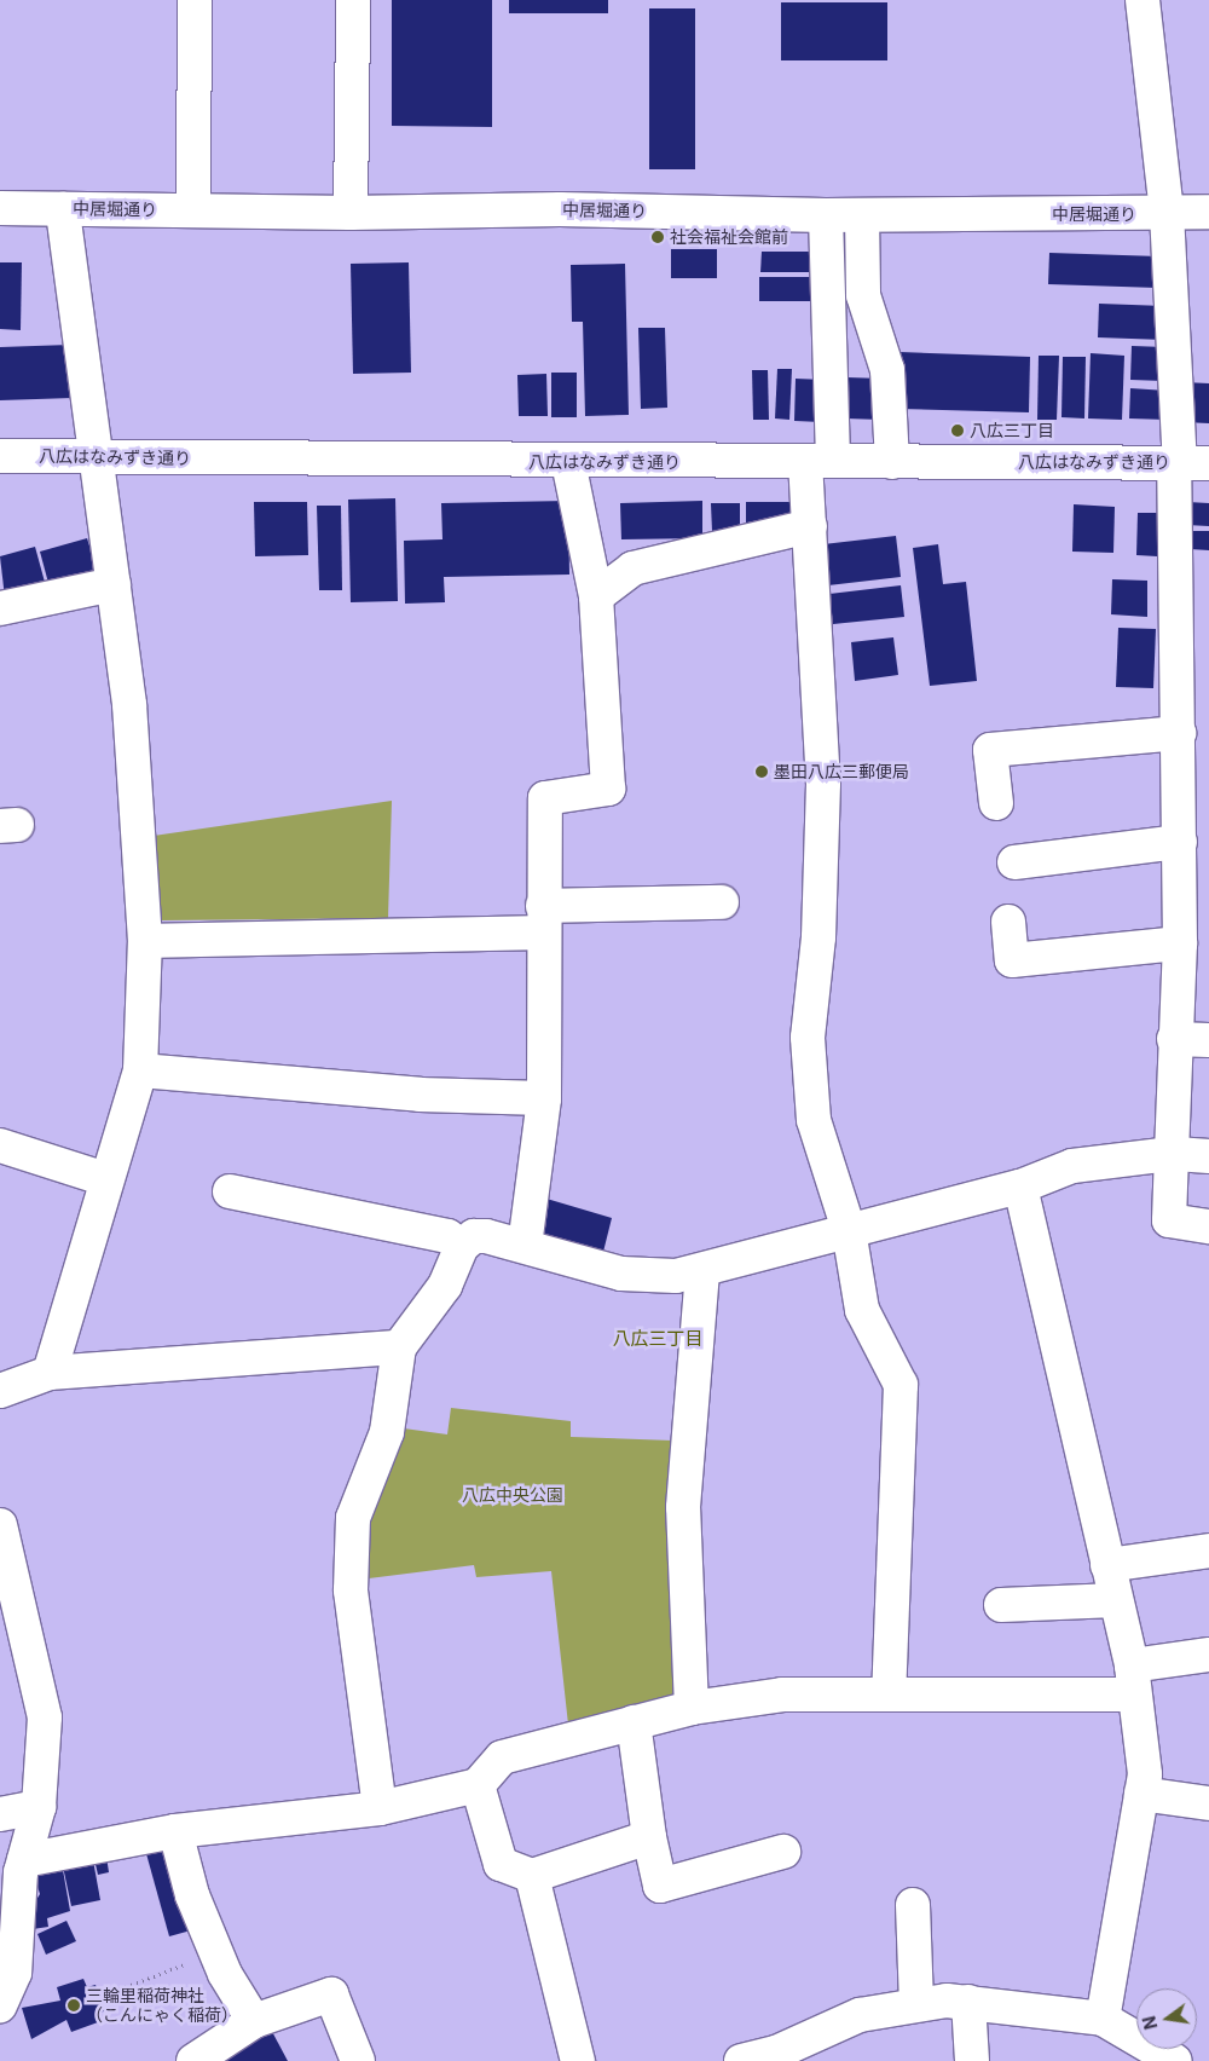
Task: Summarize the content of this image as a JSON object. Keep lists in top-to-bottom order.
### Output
{
  "streets": {
    "street": ["中居堀通り", "八広はなみずき通り"]
  },
  "districts": ["八広三丁目"],
  "parks": ["八広中央公園"],
  "places": [
    "社会福祉会館前",
    "八広三丁目",
    "墨田八広三郵便局",
    "三輪里稲荷神社 （こんにゃく稲荷）"
  ],
  "north": "left"
}
